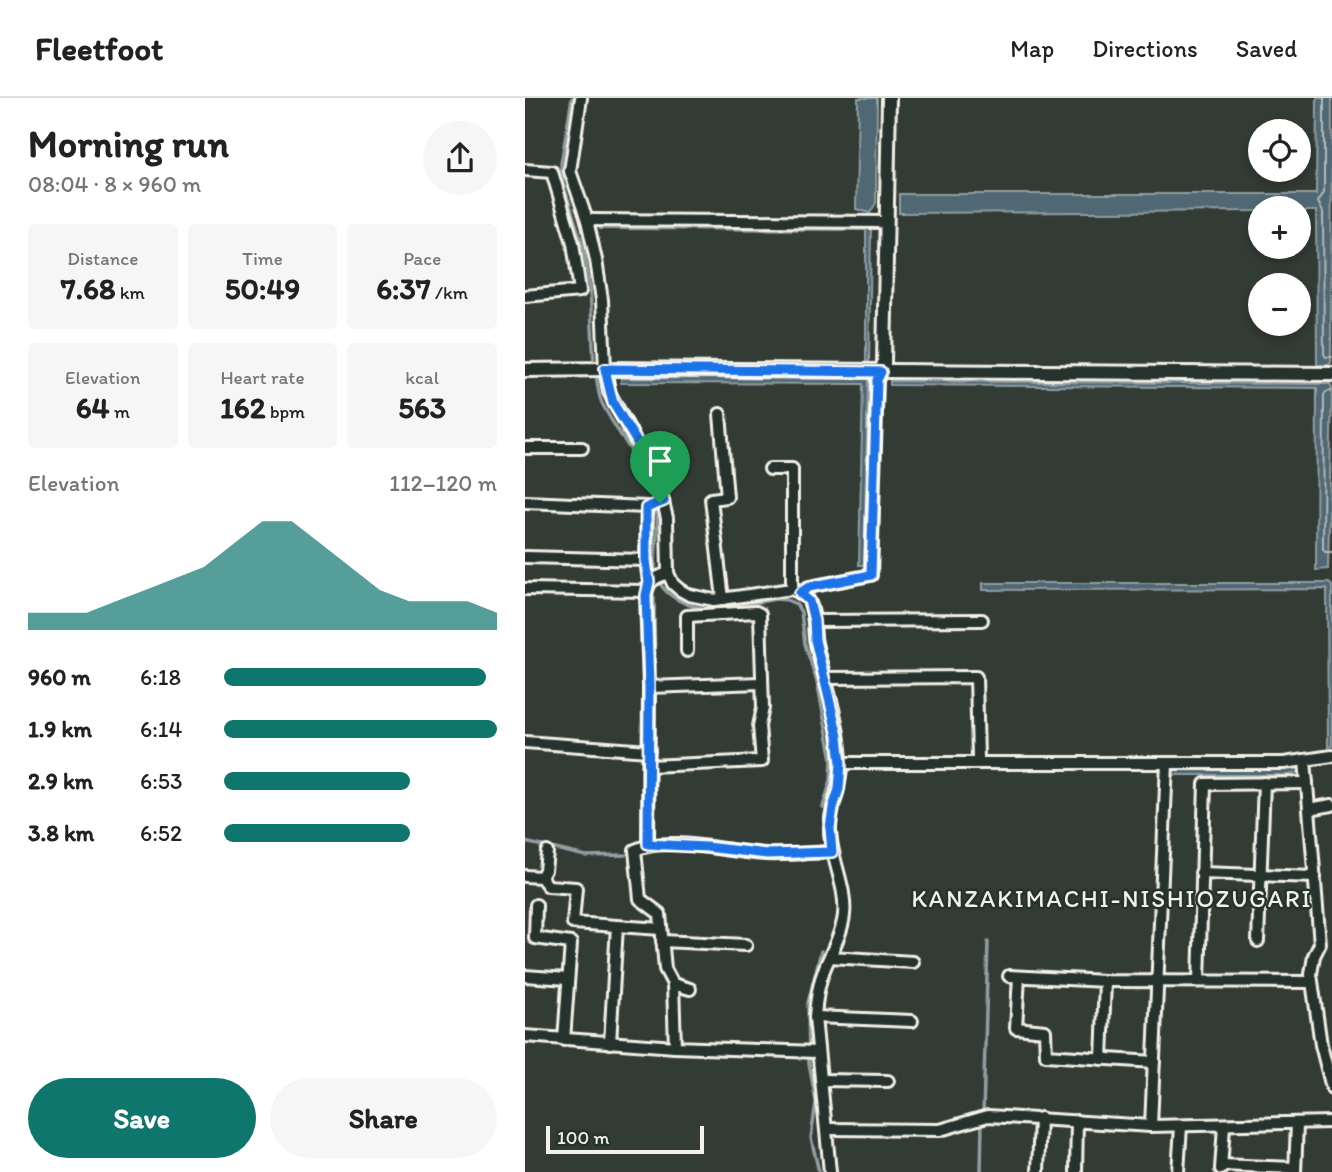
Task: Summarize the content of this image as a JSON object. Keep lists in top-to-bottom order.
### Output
{
  "districts": ["KANZAKIMACHI-NISHIOZUGARI"],
  "scale_bar": "100 m",
  "page": {
    "header": "Fleetfoot",
    "nav": ["Map", "Directions", "Saved"],
    "heading": ["Morning run", "08:04 · 8 × 960 m"],
    "map_buttons": ["+", "−"],
    "stats": [
      ["Distance", "7.68 km"],
      ["Time", "50:49"],
      ["Pace", "6:37 /km"],
      ["Elevation", "64 m"],
      ["Heart rate", "162 bpm"],
      ["kcal", "563"]
    ],
    "chart": ["Elevation", "112–120 m"],
    "list": [
      {
        "name": "960 m",
        "note": "6:18"
      },
      {
        "name": "1.9 km",
        "note": "6:14"
      },
      {
        "name": "2.9 km",
        "note": "6:53"
      },
      {
        "name": "3.8 km",
        "note": "6:52"
      }
    ],
    "buttons": ["Save", "Share"],
    "scale": "100 m"
  }
}
